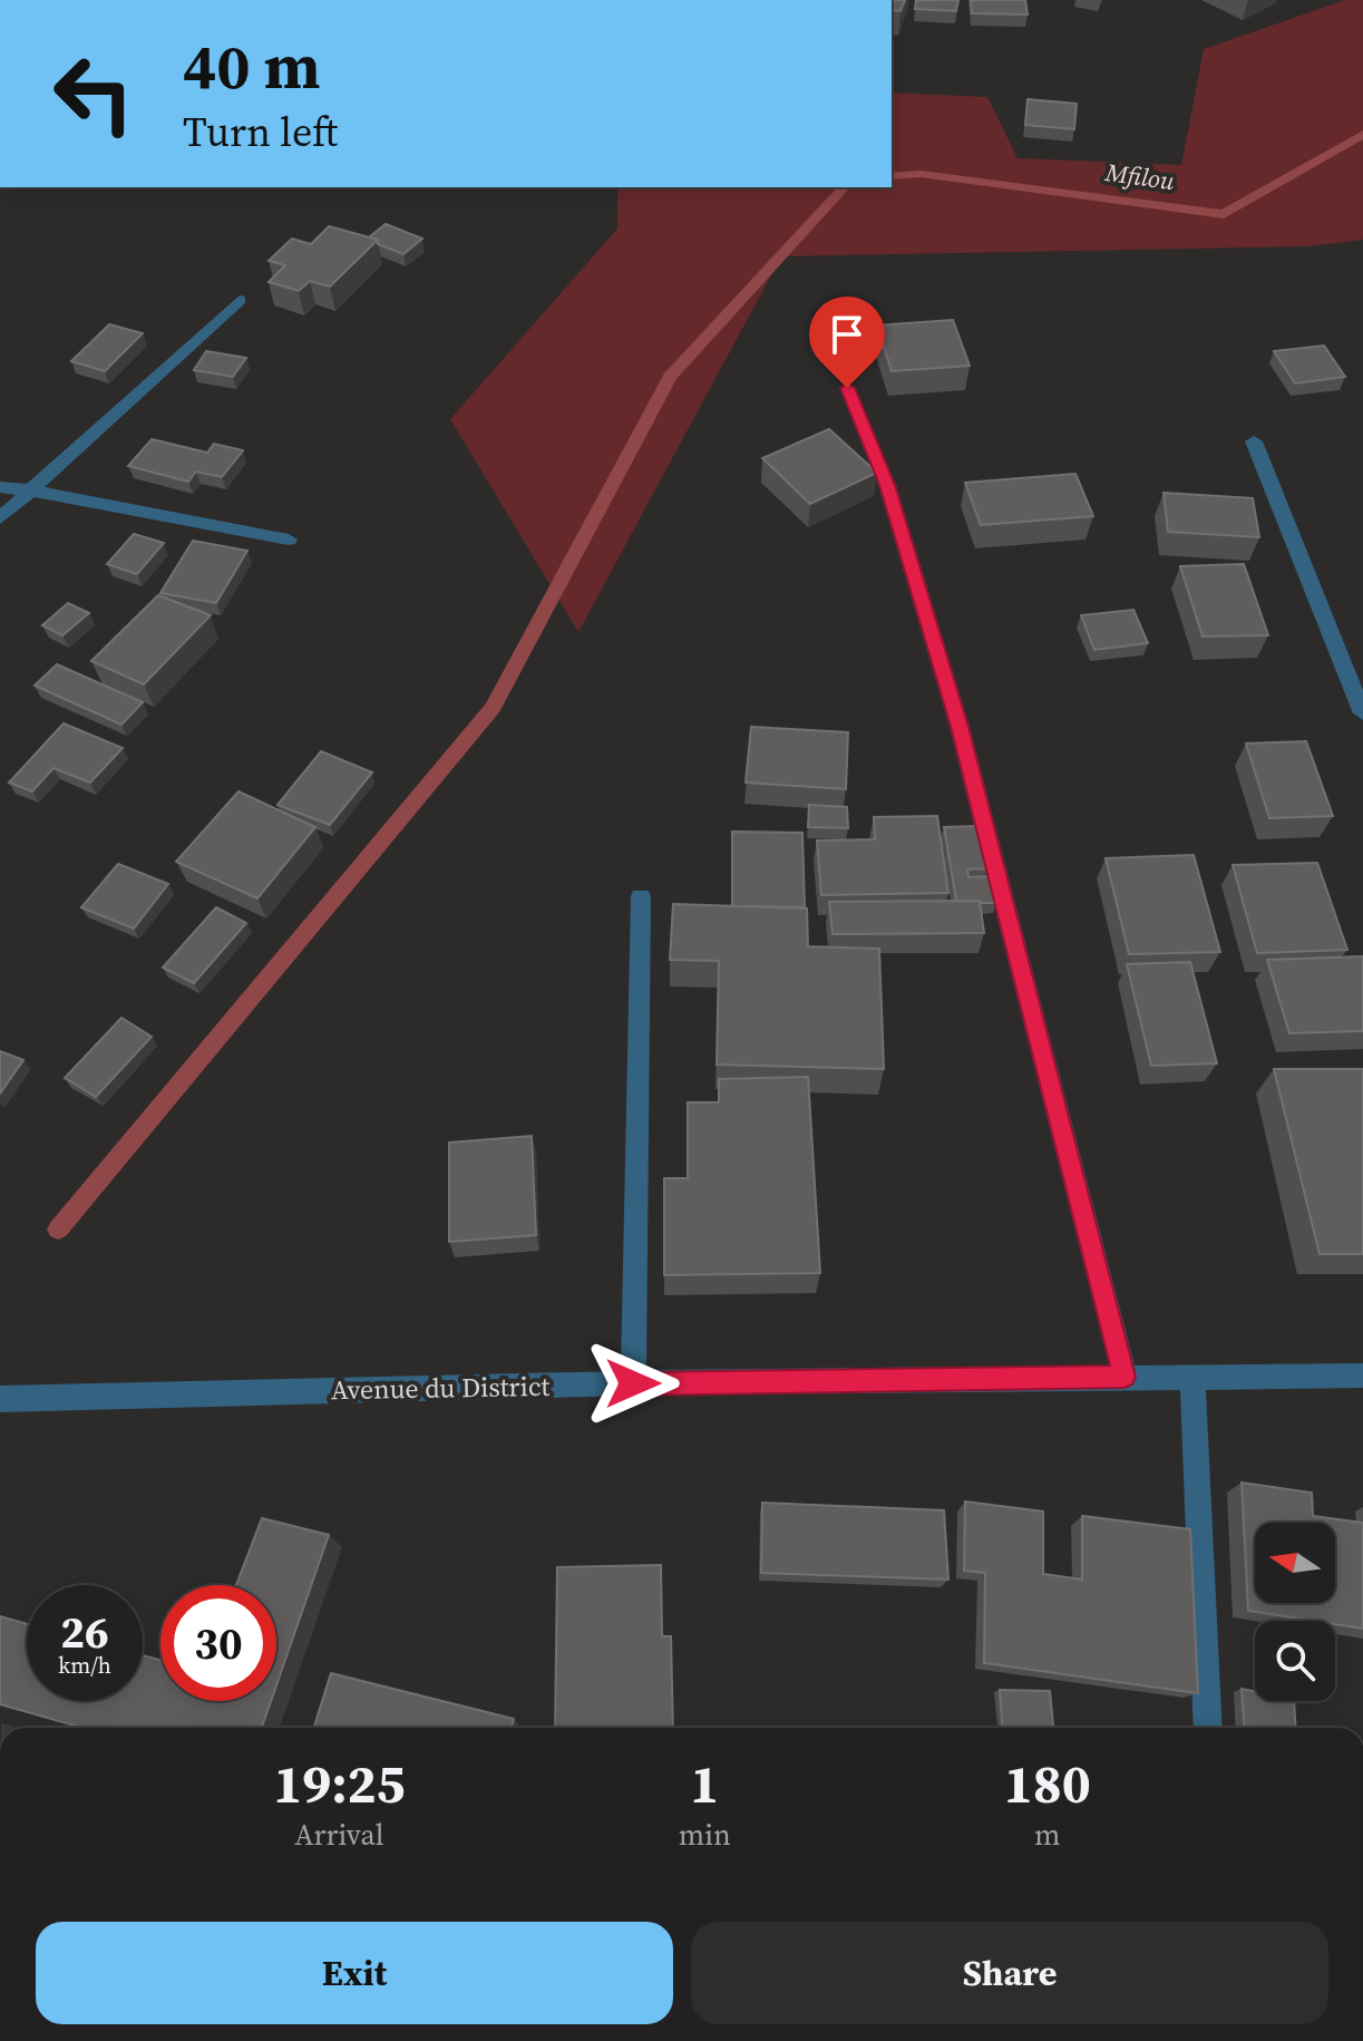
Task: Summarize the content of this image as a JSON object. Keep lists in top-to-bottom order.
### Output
{
  "streets": {
    "street": ["Avenue du District"]
  },
  "water": ["Mfilou"],
  "north": "left",
  "page": {
    "turn": ["40 m", "Turn left"],
    "speed": "26 km/h",
    "limit": "30",
    "eta": [
      "19:25",
      "Arrival",
      "1",
      "min",
      "180",
      "m"
    ],
    "buttons": ["Exit", "Share"]
  }
}
